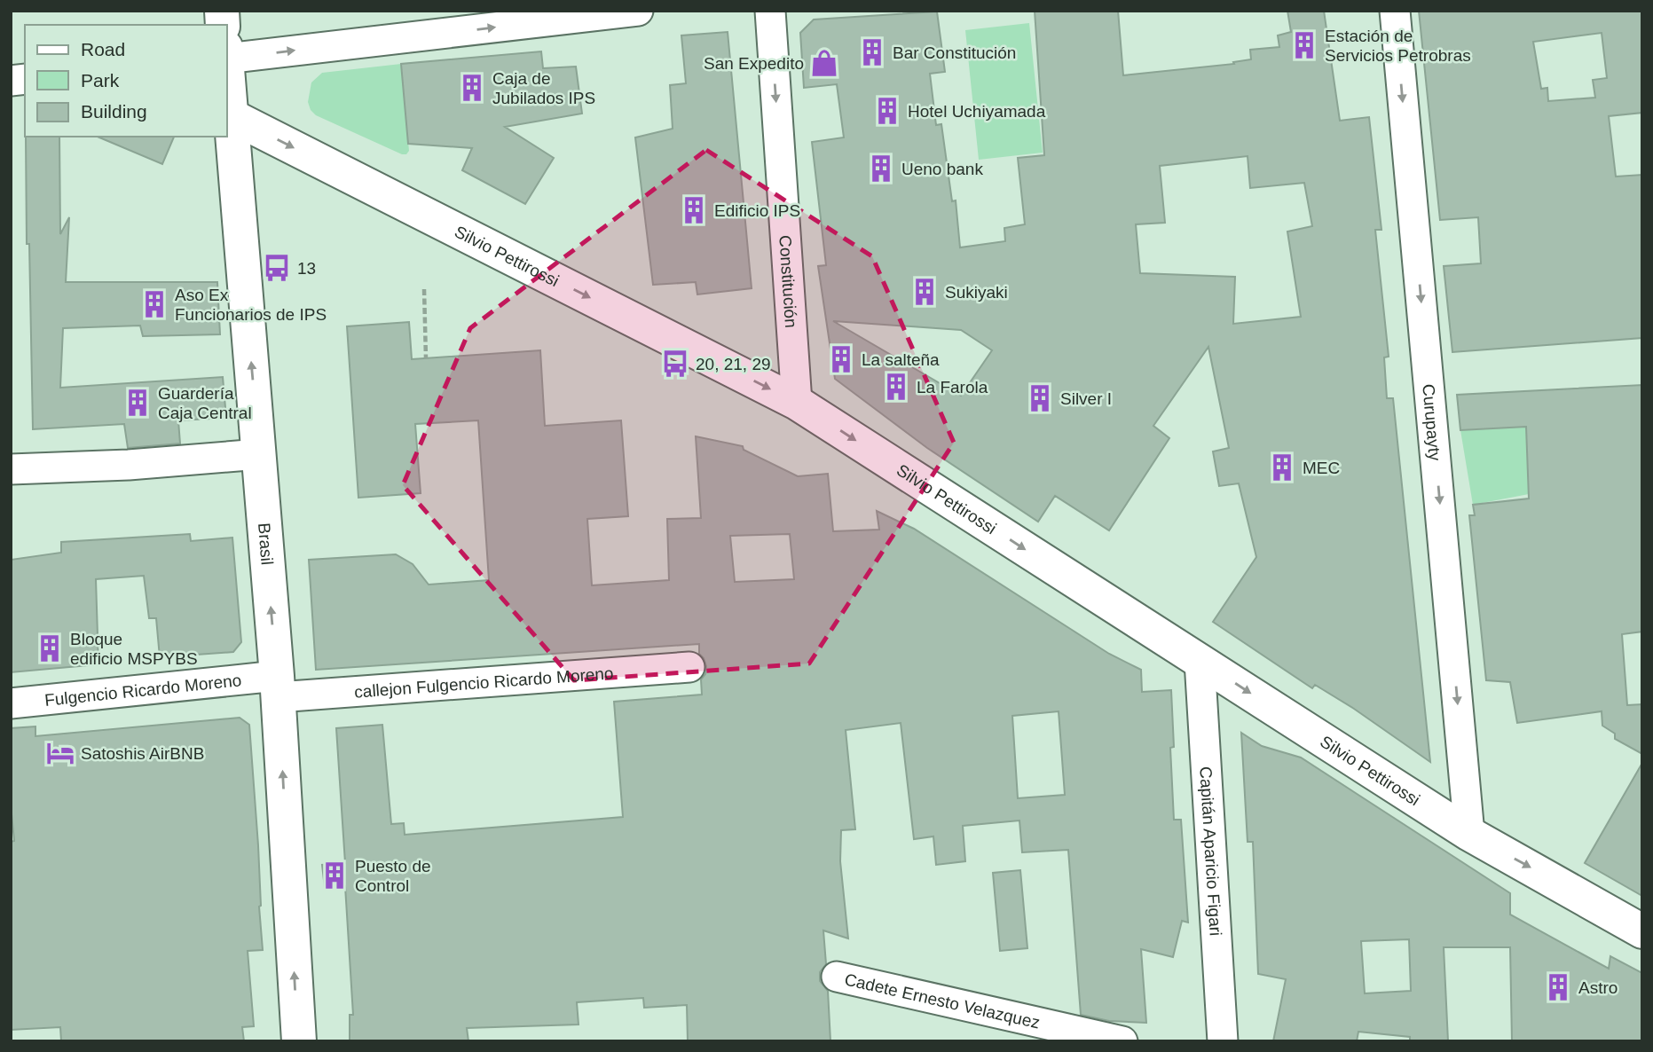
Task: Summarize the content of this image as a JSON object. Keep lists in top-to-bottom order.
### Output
{
  "streets": {
    "main road": ["Silvio Pettirossi", "Brasil"],
    "street": [
      "Constitución",
      "Curupayty",
      "callejon Fulgencio Ricardo Moreno",
      "Fulgencio Ricardo Moreno",
      "Capitán Aparicio Figari",
      "Cadete Ernesto Velazquez"
    ]
  },
  "crossings": [
    ["Silvio Pettirossi", "Constitución"],
    ["Silvio Pettirossi", "Curupayty"],
    ["Silvio Pettirossi", "Brasil"],
    ["Silvio Pettirossi", "Capitán Aparicio Figari"],
    ["Brasil", "callejon Fulgencio Ricardo Moreno"],
    ["Brasil", "Fulgencio Ricardo Moreno"],
    ["callejon Fulgencio Ricardo Moreno", "Fulgencio Ricardo Moreno"]
  ],
  "one_way": [
    "Silvio Pettirossi",
    "Constitución",
    "Curupayty",
    "Brasil"
  ],
  "places": {
    "building": [
      "Estación de Servicios Petrobras",
      "Bar Constitución",
      "Caja de Jubilados IPS",
      "Hotel Uchiyamada",
      "Ueno bank",
      "Edificio IPS",
      "Sukiyaki",
      "Aso Ex Funcionarios de IPS",
      "La salteña",
      "La Farola",
      "Silver I",
      "Guardería Caja Central",
      "MEC",
      "Bloque edificio MSPYBS",
      "Puesto de Control",
      "Astro"
    ],
    "shop": ["San Expedito"],
    "bus stop": ["13", "20, 21, 29"],
    "hotel": ["Satoshis AirBNB"]
  },
  "legend": ["Road", "Park", "Building"]
}
